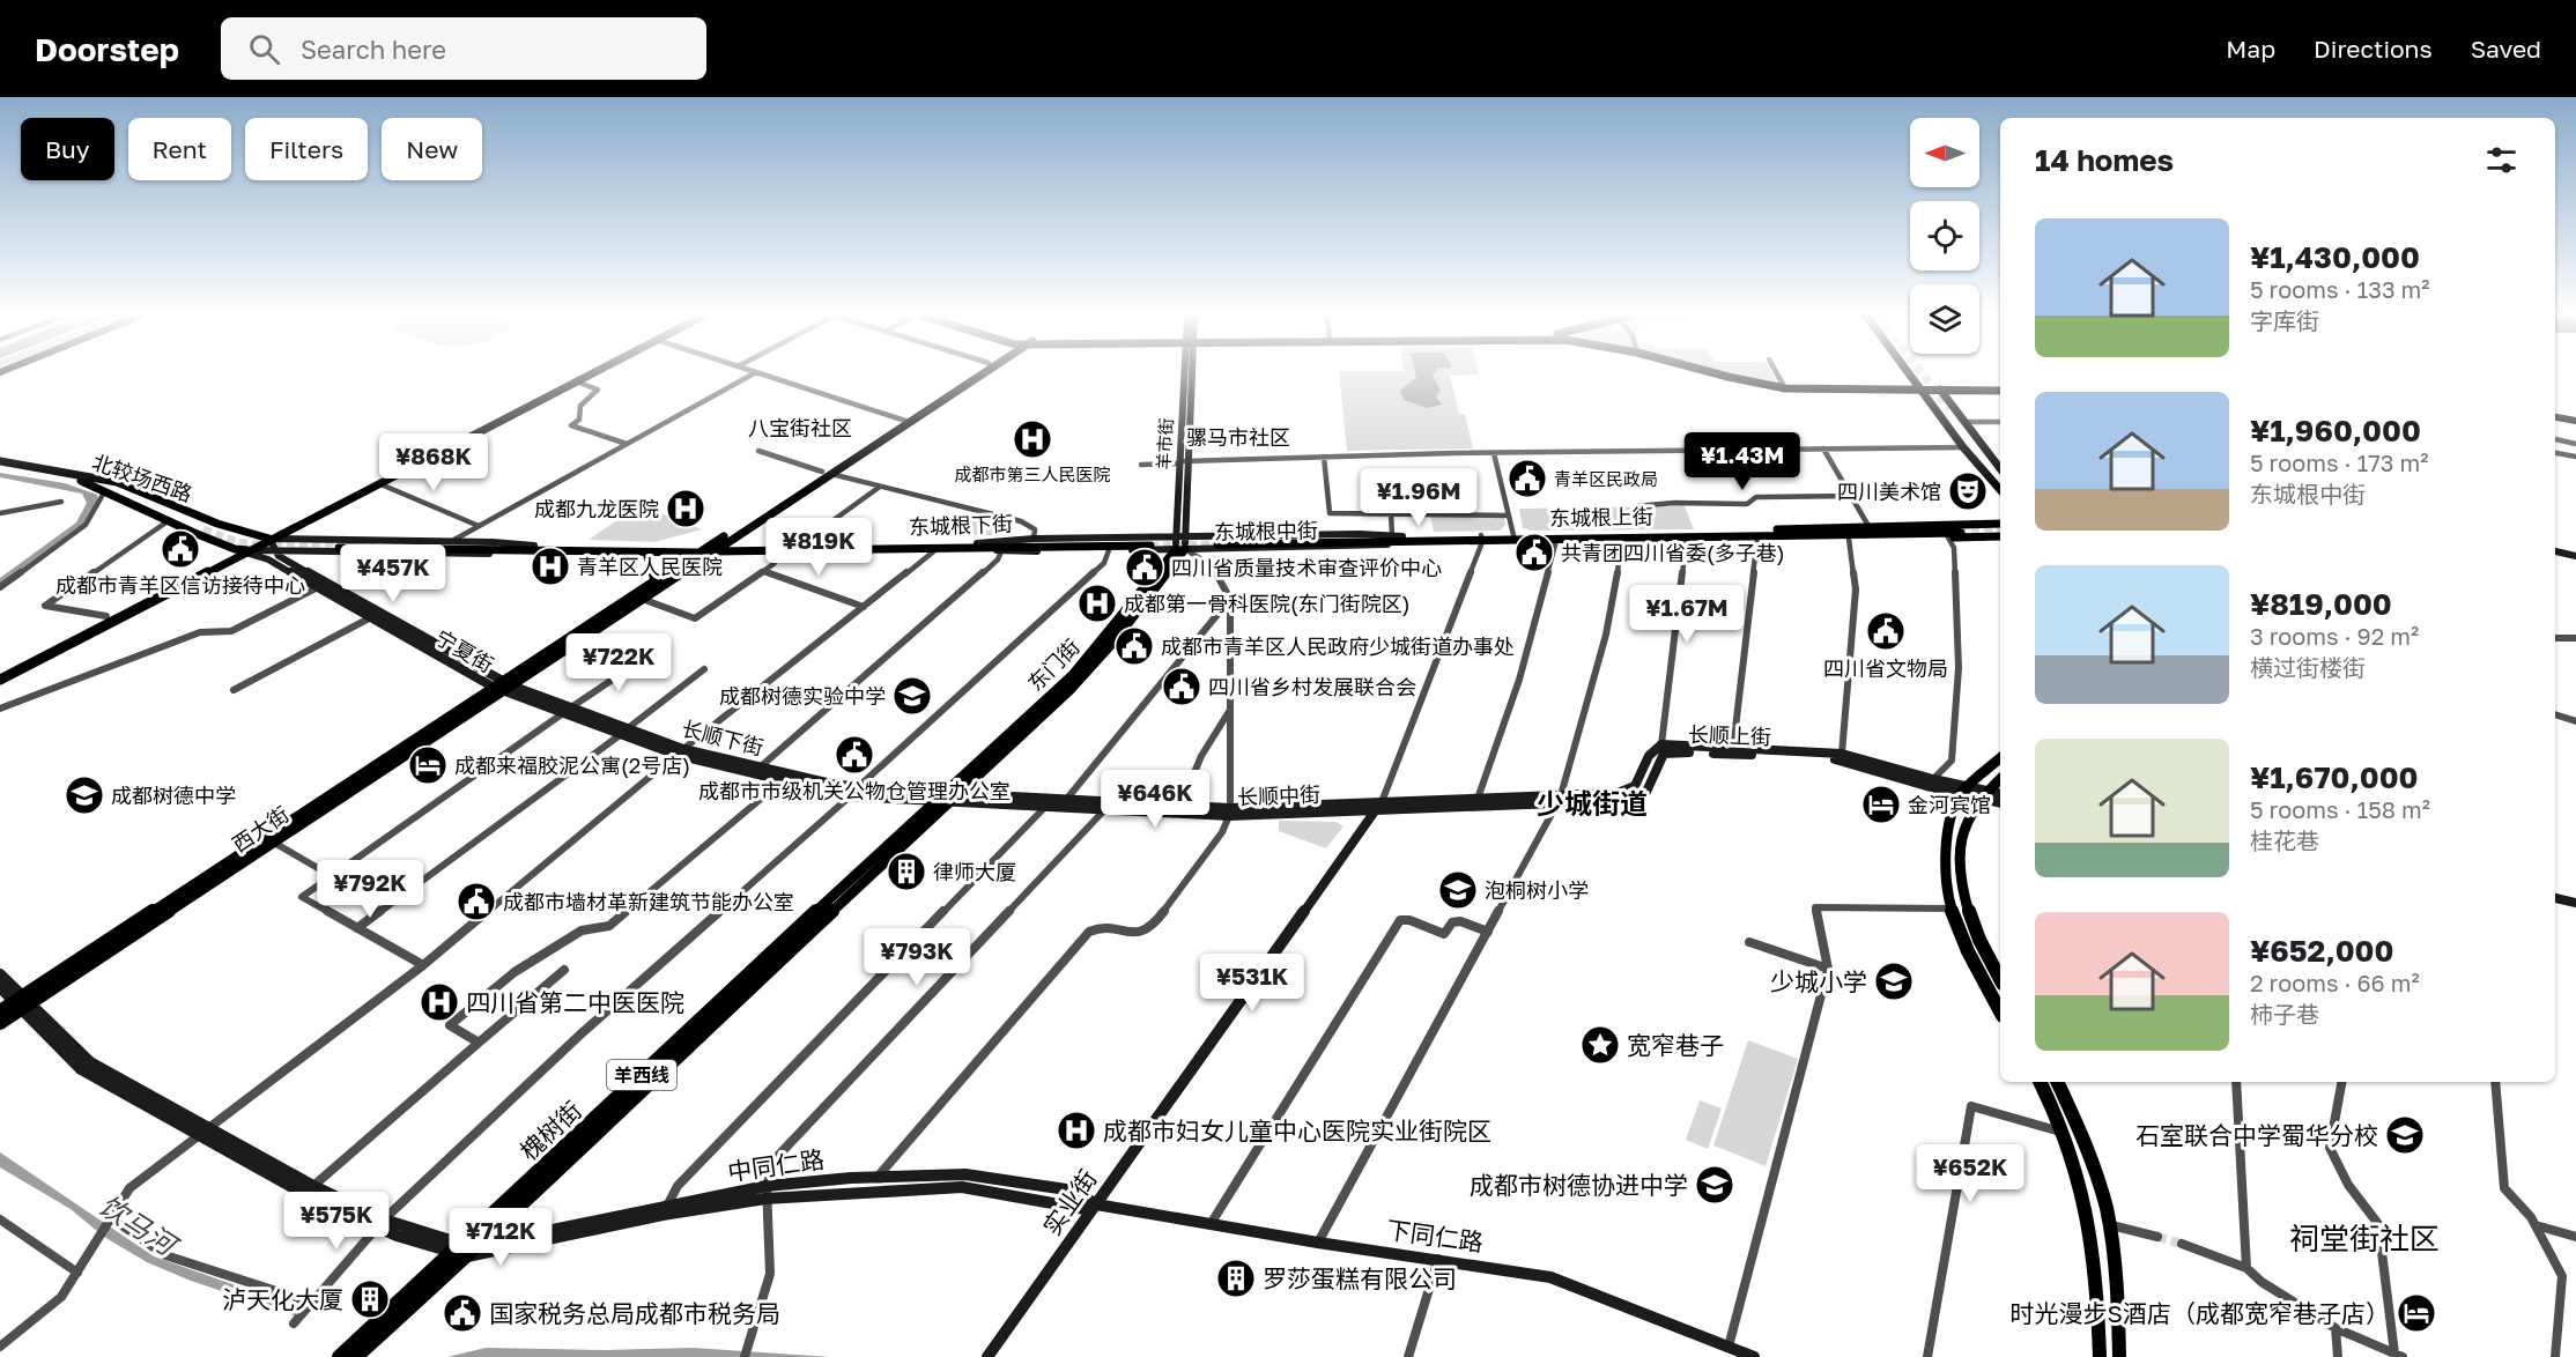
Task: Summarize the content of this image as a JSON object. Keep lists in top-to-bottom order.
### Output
{
  "streets": {
    "main road": [
      "羊市街",
      "北较场西路",
      "东城根上街",
      "东城根下街",
      "东城根中街",
      "宁夏街",
      "东门街",
      "长顺上街",
      "长顺下街",
      "长顺中街",
      "西大街",
      "羊西线",
      "槐树街",
      "中同仁路",
      "实业街",
      "下同仁路"
    ]
  },
  "crossings": [
    ["羊市街", "东城根下街"],
    ["羊市街", "东城根中街"],
    ["羊市街", "东门街"],
    ["北较场西路", "宁夏街"],
    ["东城根上街", "东城根中街"],
    ["东城根下街", "东城根中街"],
    ["东城根下街", "东门街"],
    ["东城根中街", "东门街"],
    ["宁夏街", "长顺下街"],
    ["宁夏街", "西大街"],
    ["东门街", "长顺下街"],
    ["东门街", "长顺中街"],
    ["东门街", "槐树街"],
    ["长顺上街", "长顺中街"],
    ["长顺上街", "实业街"],
    ["长顺下街", "长顺中街"],
    ["长顺下街", "西大街"],
    ["长顺下街", "槐树街"],
    ["长顺中街", "槐树街"],
    ["长顺中街", "实业街"],
    ["槐树街", "中同仁路"],
    ["中同仁路", "实业街"],
    ["中同仁路", "下同仁路"],
    ["实业街", "下同仁路"]
  ],
  "districts": [
    "八宝街社区",
    "骡马市社区",
    "少城街道",
    "祠堂街社区"
  ],
  "water": ["饮马河"],
  "places": {
    "hospital": [
      "成都市第三人民医院",
      "成都九龙医院",
      "青羊区人民医院",
      "成都第一骨科医院(东门街院区)",
      "四川省第二中医医院",
      "成都市妇女儿童中心医院实业街院区"
    ],
    "public building": [
      "青羊区民政局",
      "成都市青羊区信访接待中心",
      "共青团四川省委(多子巷)",
      "四川省质量技术审查评价中心",
      "四川省文物局",
      "成都市青羊区人民政府少城街道办事处",
      "四川省乡村发展联合会",
      "成都市市级机关公物仓管理办公室",
      "成都市墙材革新建筑节能办公室",
      "国家税务总局成都市税务局"
    ],
    "theatre": ["四川美术馆"],
    "school or university": [
      "成都树德实验中学",
      "成都树德中学",
      "泡桐树小学",
      "少城小学",
      "石室联合中学蜀华分校",
      "成都市树德协进中学"
    ],
    "hotel": ["成都来福胶泥公寓(2号店)", "金河宾馆", "时光漫步S酒店（成都宽窄巷子店）"],
    "building": ["律师大厦", "罗莎蛋糕有限公司", "泸天化大厦"],
    "place": ["宽窄巷子"]
  },
  "north": "left",
  "page": {
    "header": "Doorstep",
    "search": "Search here",
    "nav": ["Map", "Directions", "Saved"],
    "chip": [
      "Buy",
      "Rent",
      "Filters",
      "New"
    ],
    "heading": "14 homes",
    "list": [
      {
        "name": "¥1,430,000",
        "note": "5 rooms · 133 m² · 字库街"
      },
      {
        "name": "¥1,960,000",
        "note": "5 rooms · 173 m² · 东城根中街"
      },
      {
        "name": "¥819,000",
        "note": "3 rooms · 92 m² · 横过街楼街"
      },
      {
        "name": "¥1,670,000",
        "note": "5 rooms · 158 m² · 桂花巷"
      },
      {
        "name": "¥652,000",
        "note": "2 rooms · 66 m² · 柿子巷"
      }
    ],
    "price": [
      "¥1.43M",
      "¥868K",
      "¥1.96M",
      "¥819K",
      "¥457K",
      "¥1.67M",
      "¥722K",
      "¥646K",
      "¥792K",
      "¥793K",
      "¥531K",
      "¥652K",
      "¥575K",
      "¥712K"
    ]
  }
}
